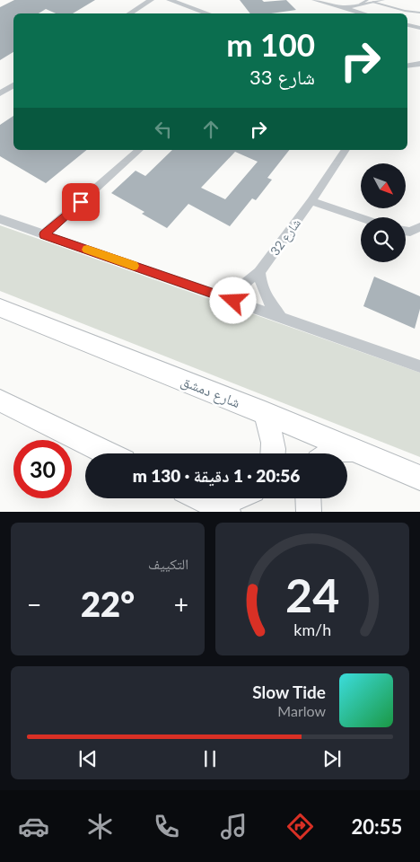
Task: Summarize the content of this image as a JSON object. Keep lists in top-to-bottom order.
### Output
{
  "streets": {
    "main road": ["شارع دمشق"],
    "street": ["شارع 32"]
  },
  "north": "bottom right",
  "page": {
    "turn": ["100 m", "شارع 33"],
    "limit": "30",
    "trip": "20:56 · 1 دقيقة · 130 m",
    "tile": "التكييف",
    "heat": ["−", "22°", "+"],
    "song": ["Slow Tide", "Marlow"],
    "tabs": "20:55",
    "gauge": ["24", "km/h"]
  }
}
